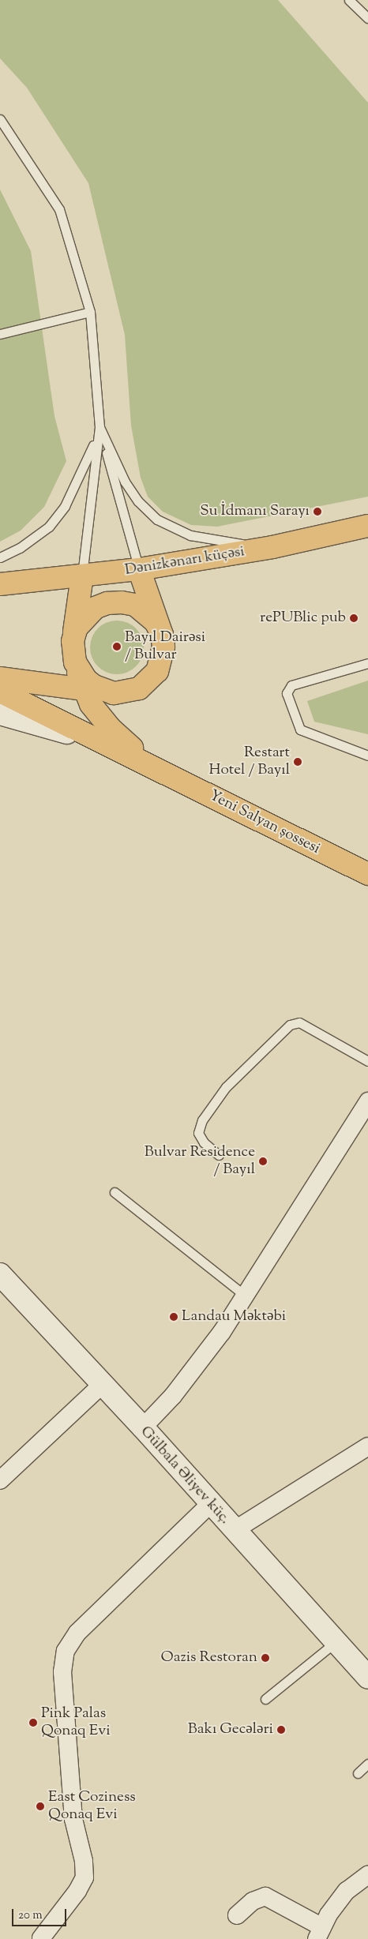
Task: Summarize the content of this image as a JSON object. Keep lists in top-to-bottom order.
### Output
{
  "streets": {
    "highway": ["Dənizkənarı küçəsi", "Yeni Salyan şossesi"],
    "street": ["Gülbala Əliyev küç."]
  },
  "places": [
    "Su İdmanı Sarayı",
    "rePUBlic pub",
    "Bayıl Dairəsi / Bulvar",
    "Restart Hotel / Bayıl",
    "Bulvar Residence / Bayıl",
    "Landau Məktəbi",
    "Oazis Restoran",
    "Pink Palas Qonaq Evi",
    "Bakı Gecələri",
    "East Coziness Qonaq Evi"
  ],
  "scale_bar": "20 m"
}
